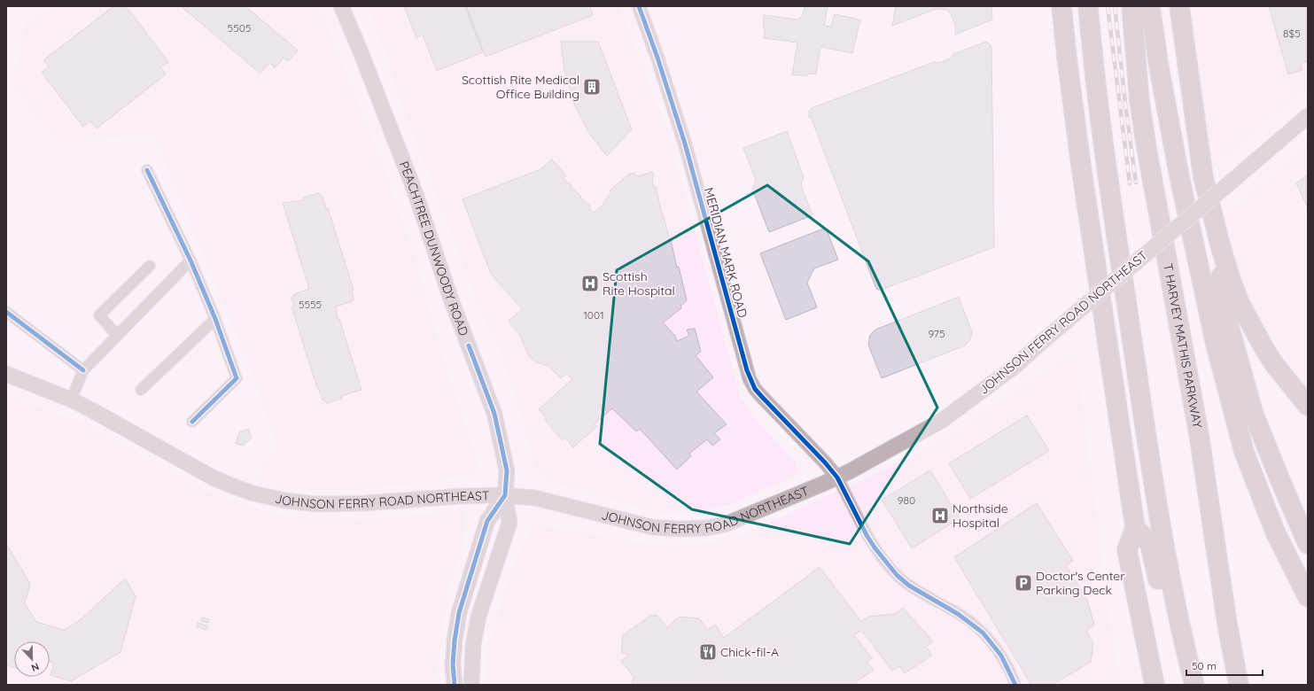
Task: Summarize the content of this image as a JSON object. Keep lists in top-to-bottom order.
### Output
{
  "streets": {
    "highway": ["T HARVEY MATHIS PARKWAY"],
    "main road": ["PEACHTREE DUNWOODY ROAD", "JOHNSON FERRY ROAD NORTHEAST"],
    "street": ["MERIDIAN MARK ROAD"]
  },
  "crossings": [
    ["PEACHTREE DUNWOODY ROAD", "JOHNSON FERRY ROAD NORTHEAST"],
    ["MERIDIAN MARK ROAD", "JOHNSON FERRY ROAD NORTHEAST"]
  ],
  "places": {
    "building": ["Scottish Rite Medical Office Building"],
    "hospital": ["Scottish Rite Hospital", "Northside Hospital"],
    "parking": ["Doctor's Center Parking Deck"],
    "restaurant": ["Chick-fil-A"]
  },
  "house_numbers": [
    "5505",
    "8$5",
    "5555",
    "1001",
    "975",
    "980"
  ],
  "scale_bar": "50 m",
  "north": "bottom"
}
